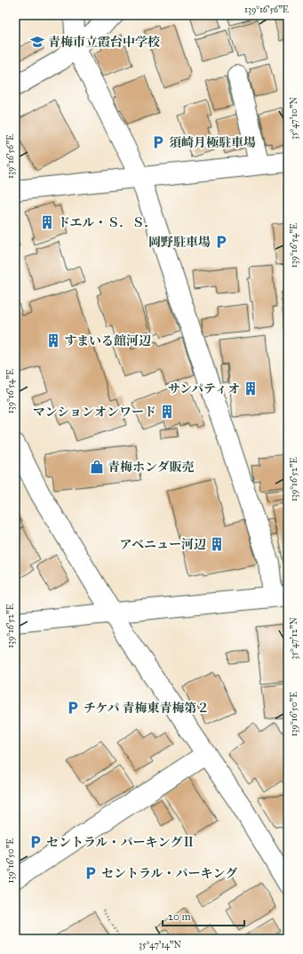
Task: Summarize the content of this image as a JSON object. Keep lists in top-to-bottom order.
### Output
{
  "places": {
    "school or university": ["青梅市立霞台中学校"],
    "parking": [
      "須崎月極駐車場",
      "岡野駐車場",
      "チケパ 青梅東青梅第２",
      "セントラル・パーキングⅡ",
      "セントラル・パーキング"
    ],
    "building": [
      "ドエル・Ｓ．Ｓ．",
      "すまいる館河辺",
      "サンパティオ",
      "マンションオンワード",
      "アベニュー河辺"
    ],
    "shop": ["青梅ホンダ販売"]
  },
  "scale_bar": "20 m",
  "coordinates": [
    "139°16'56\"E",
    "35°47'10\"N",
    "139°16'54\"E",
    "139°16'52\"E",
    "35°47'12\"N",
    "139°16'50\"E",
    "35°47'14\"N"
  ]
}
